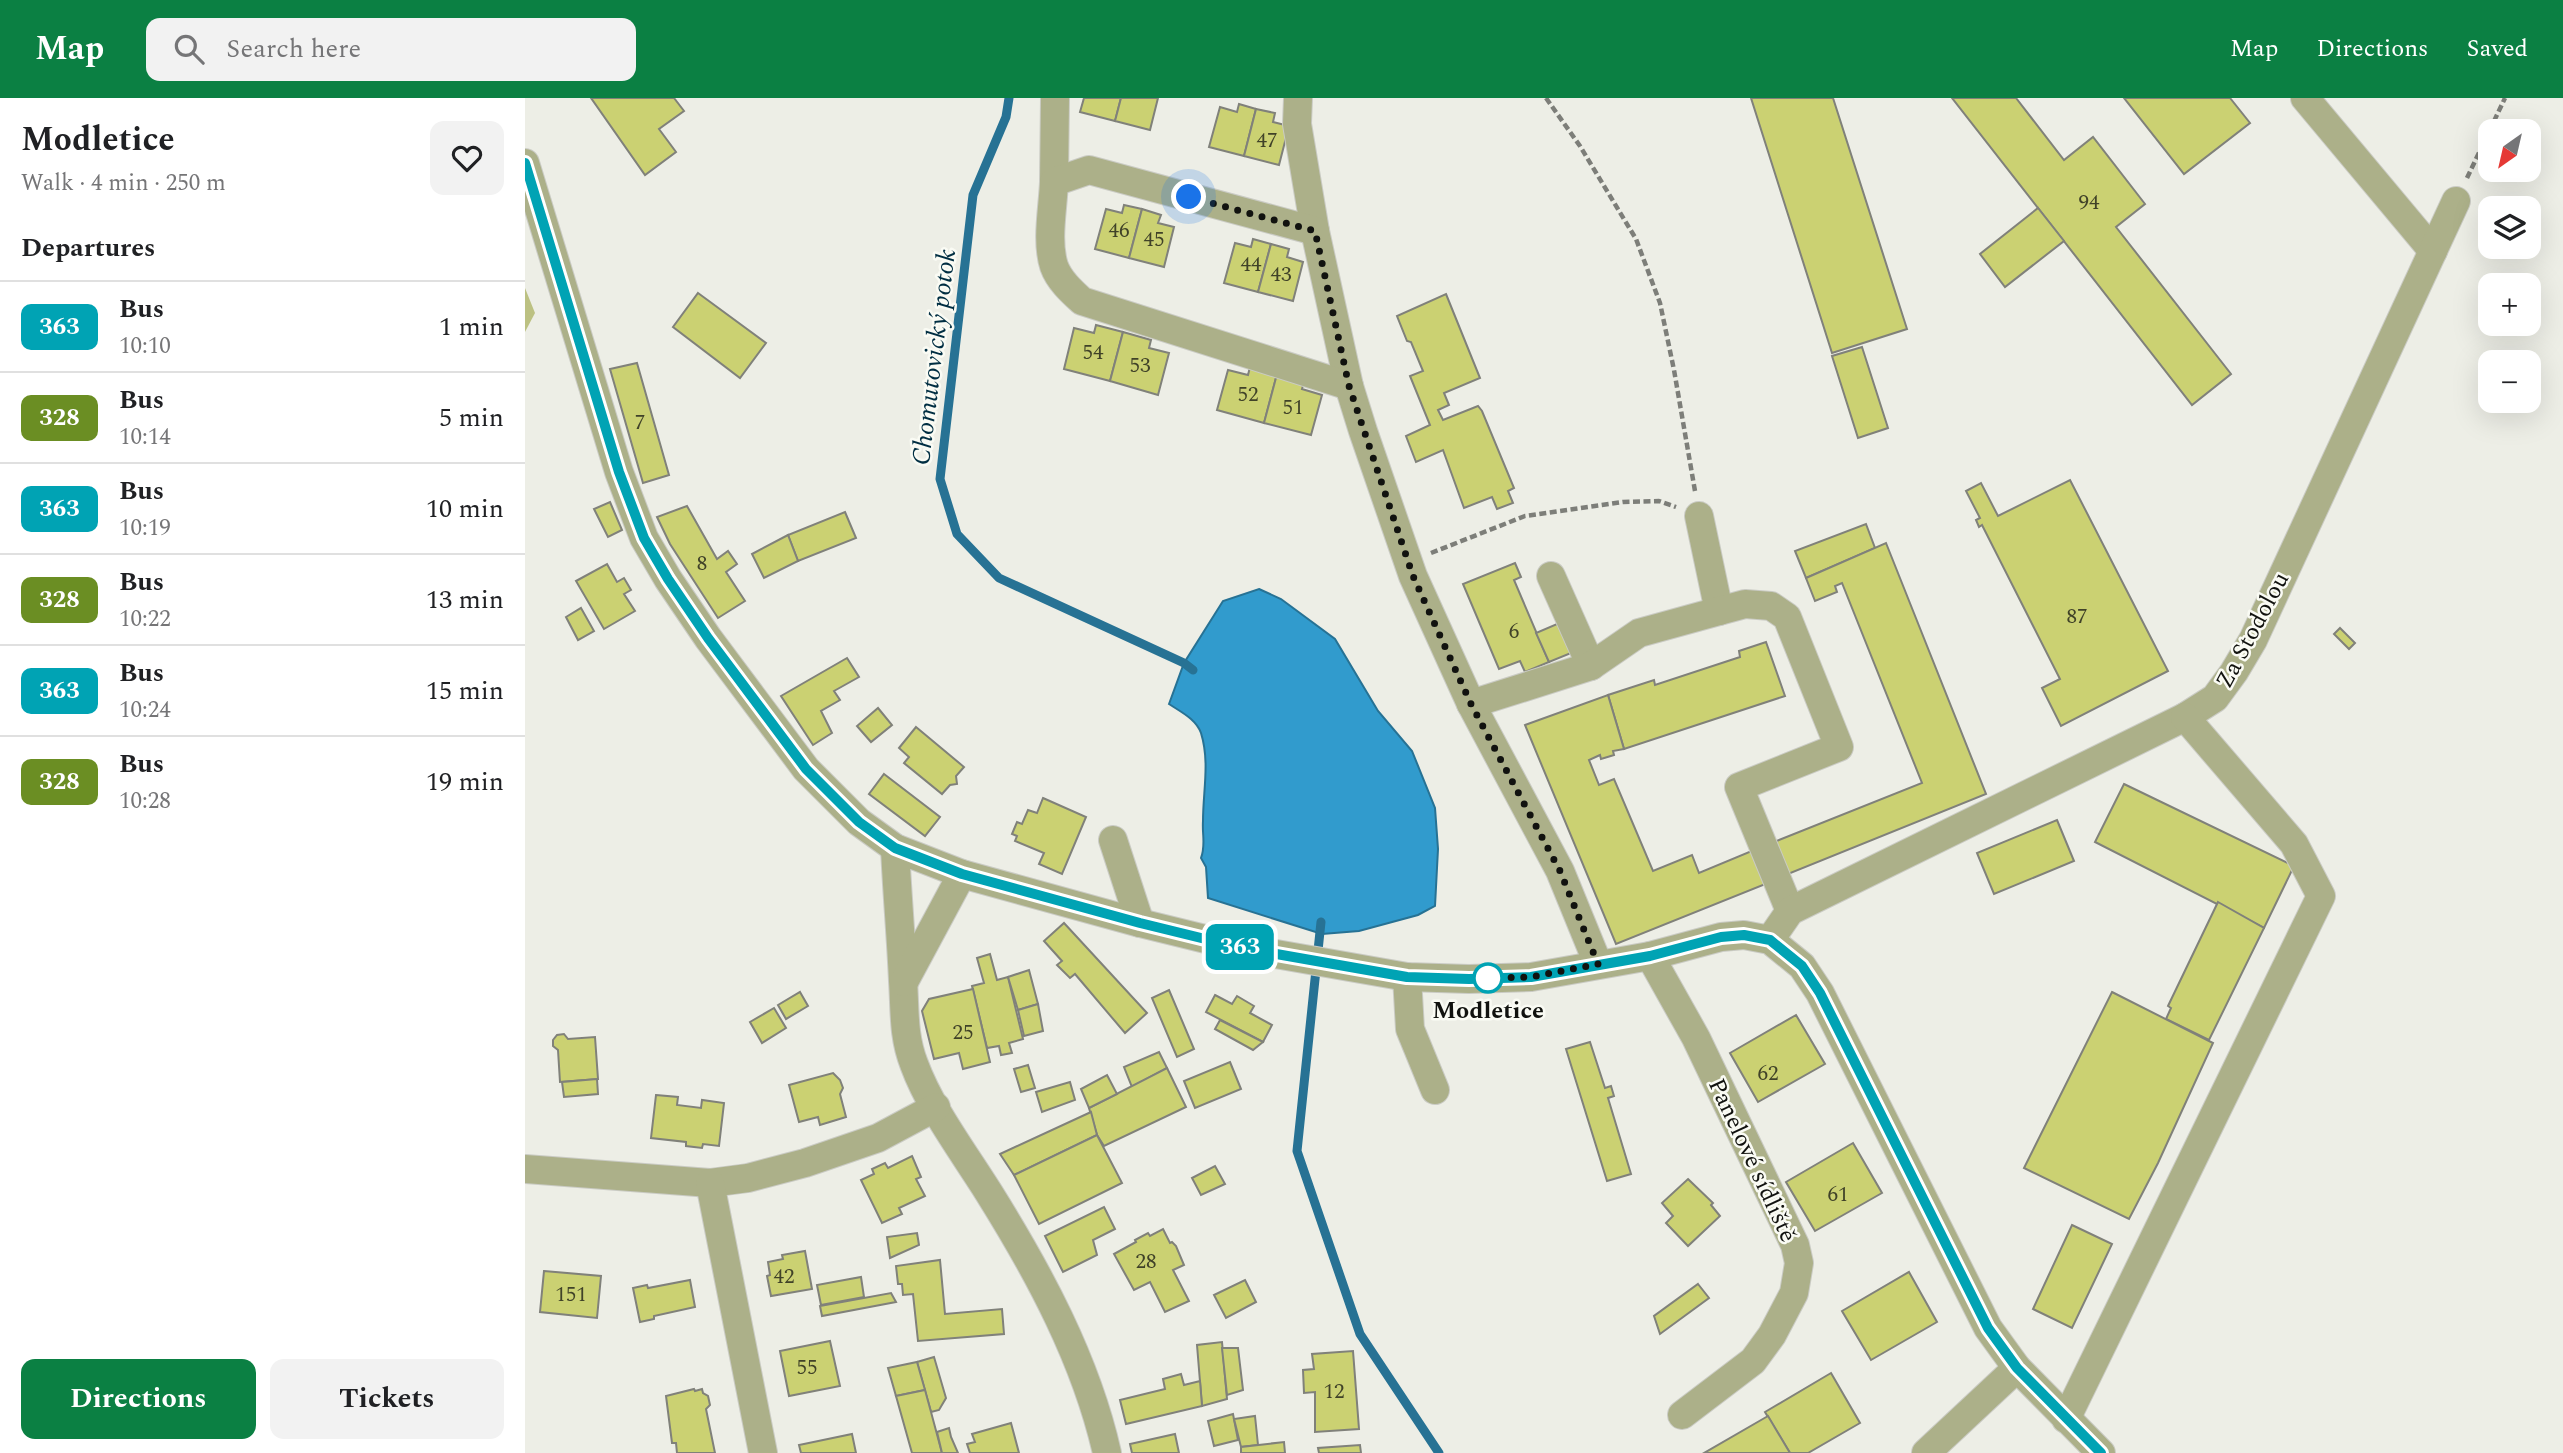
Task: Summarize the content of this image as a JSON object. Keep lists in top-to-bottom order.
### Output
{
  "streets": {
    "street": ["Za Stodolou", "Panelové sídliště"]
  },
  "water": ["Chomutovický potok"],
  "places": ["Modletice"],
  "lines": ["bus line 363"],
  "house_numbers": [
    "47",
    "94",
    "46",
    "45",
    "44",
    "43",
    "54",
    "53",
    "52",
    "51",
    "7",
    "8",
    "87",
    "6",
    "25",
    "62",
    "61",
    "28",
    "42",
    "151",
    "55",
    "12"
  ],
  "north": "bottom left",
  "page": {
    "header": "Map",
    "search": "Search here",
    "nav": ["Map", "Directions", "Saved"],
    "heading": [
      ["Modletice", "Walk · 4 min · 250 m"],
      "Departures"
    ],
    "on_map": "363",
    "map_buttons": ["+", "−"],
    "list": [
      {
        "mark": "363",
        "name": "Bus",
        "note": "10:10",
        "value": "1 min"
      },
      {
        "mark": "328",
        "name": "Bus",
        "note": "10:14",
        "value": "5 min"
      },
      {
        "mark": "363",
        "name": "Bus",
        "note": "10:19",
        "value": "10 min"
      },
      {
        "mark": "328",
        "name": "Bus",
        "note": "10:22",
        "value": "13 min"
      },
      {
        "mark": "363",
        "name": "Bus",
        "note": "10:24",
        "value": "15 min"
      },
      {
        "mark": "328",
        "name": "Bus",
        "note": "10:28",
        "value": "19 min"
      }
    ],
    "buttons": ["Directions", "Tickets"]
  }
}
